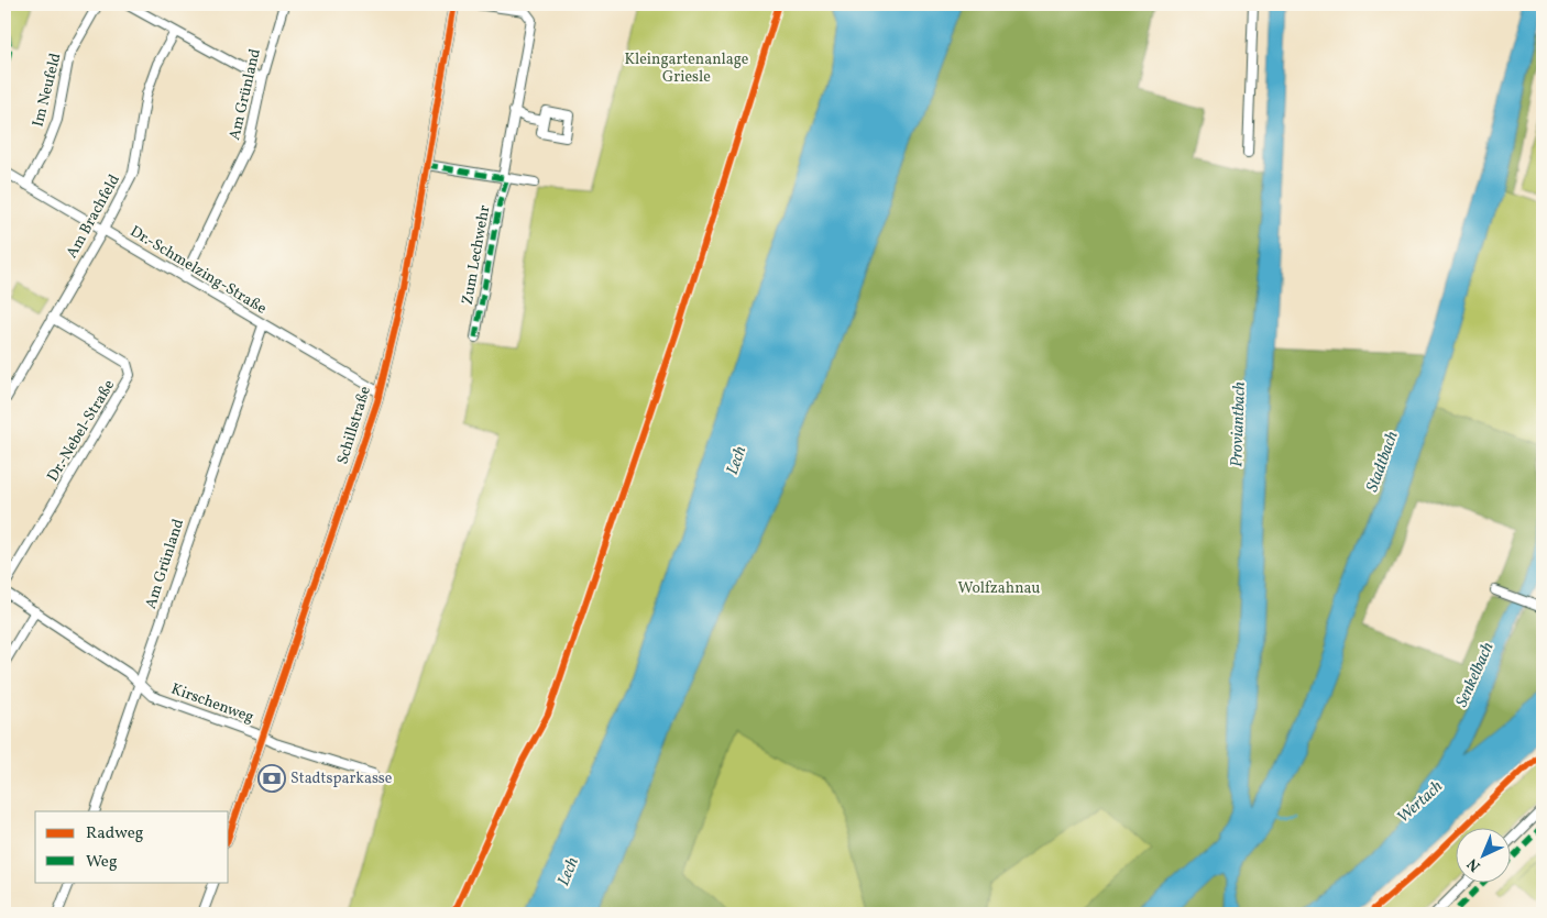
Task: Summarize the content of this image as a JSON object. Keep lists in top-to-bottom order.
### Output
{
  "streets": {
    "street": [
      "Im Neufeld",
      "Am Grünland",
      "Am Brachfeld",
      "Zum Lechwehr",
      "Dr.-Schmelzing-Straße",
      "Schillstraße",
      "Dr.-Nebel-Straße",
      "Kirschenweg"
    ]
  },
  "crossings": [
    ["Im Neufeld", "Dr.-Schmelzing-Straße"],
    ["Am Grünland", "Dr.-Schmelzing-Straße"],
    ["Am Grünland", "Kirschenweg"],
    ["Am Brachfeld", "Dr.-Schmelzing-Straße"],
    ["Am Brachfeld", "Dr.-Nebel-Straße"],
    ["Dr.-Schmelzing-Straße", "Schillstraße"],
    ["Schillstraße", "Kirschenweg"]
  ],
  "water": [
    "Proviantbach",
    "Lech",
    "Stadtbach",
    "Senkelbach",
    "Wertach"
  ],
  "parks": ["Kleingartenanlage Griesle", "Wolfzahnau"],
  "places": {
    "bank": ["Stadtsparkasse"]
  },
  "legend": ["Radweg", "Weg"],
  "north": "bottom left"
}
